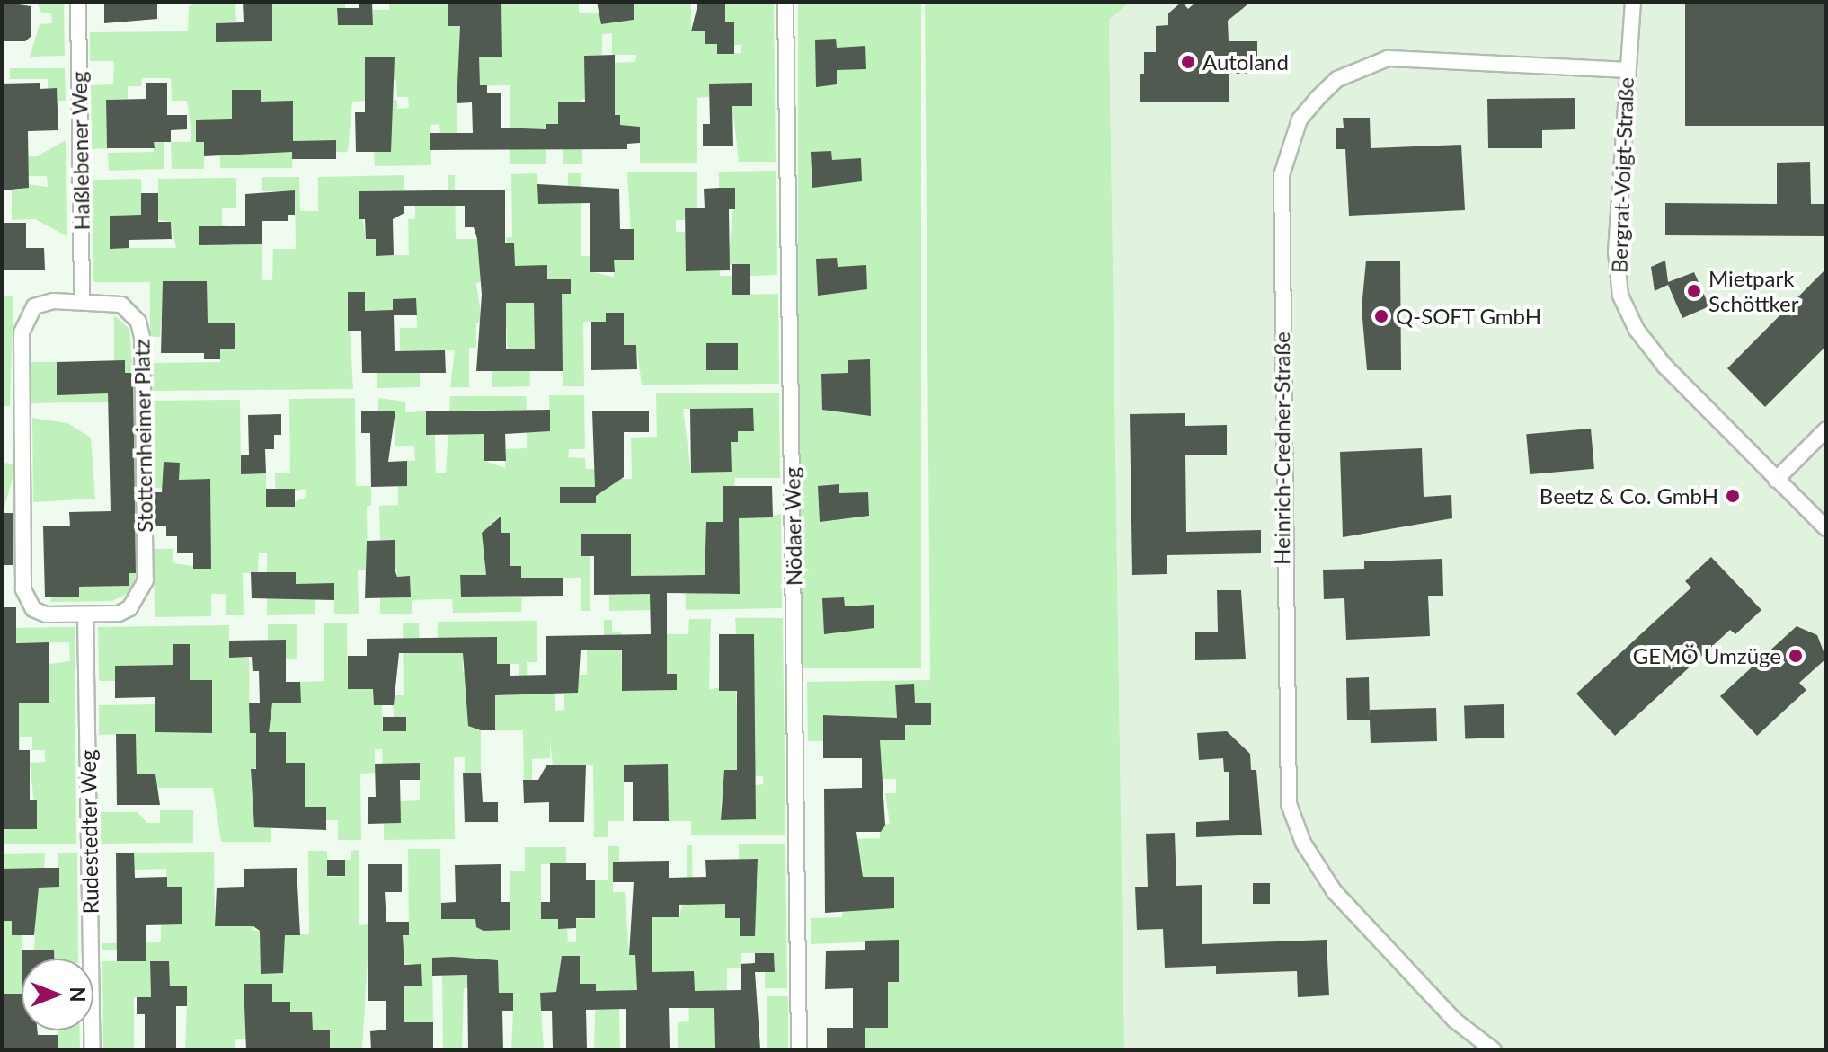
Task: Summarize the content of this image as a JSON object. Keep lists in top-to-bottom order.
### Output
{
  "streets": {
    "street": [
      "Haßlebener Weg",
      "Bergrat-Voigt-Straße",
      "Stotternheimer Platz",
      "Heinrich-Credner-Straße",
      "Nödaer Weg",
      "Rudestedter Weg"
    ]
  },
  "crossings": [
    ["Haßlebener Weg", "Stotternheimer Platz"],
    ["Bergrat-Voigt-Straße", "Heinrich-Credner-Straße"],
    ["Stotternheimer Platz", "Rudestedter Weg"]
  ],
  "places": [
    "Autoland",
    "Mietpark Schöttker",
    "Q-SOFT GmbH",
    "Beetz & Co. GmbH",
    "GEMÖ Umzüge"
  ],
  "north": "right"
}
